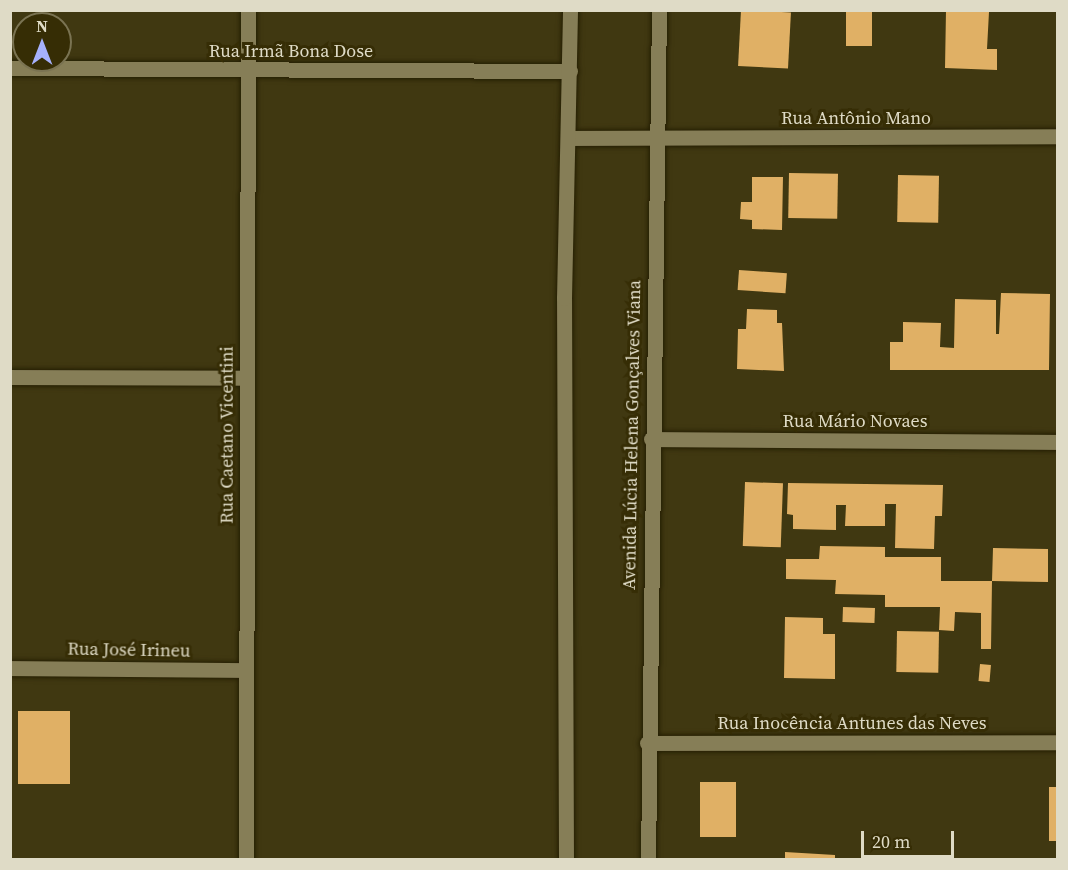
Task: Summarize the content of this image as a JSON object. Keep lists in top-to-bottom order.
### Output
{
  "streets": {
    "street": [
      "Rua Irmã Bona Dose",
      "Rua Antônio Mano",
      "Rua Mário Novaes",
      "Rua Caetano Vicentini",
      "Avenida Lúcia Helena Gonçalves Viana",
      "Rua José Irineu",
      "Rua Inocência Antunes das Neves"
    ]
  },
  "crossings": [
    ["Rua Irmã Bona Dose", "Rua Caetano Vicentini"],
    ["Rua Antônio Mano", "Avenida Lúcia Helena Gonçalves Viana"],
    ["Rua Mário Novaes", "Avenida Lúcia Helena Gonçalves Viana"],
    ["Rua Caetano Vicentini", "Rua José Irineu"],
    ["Avenida Lúcia Helena Gonçalves Viana", "Rua Inocência Antunes das Neves"]
  ],
  "scale_bar": "20 m",
  "north": "top"
}
